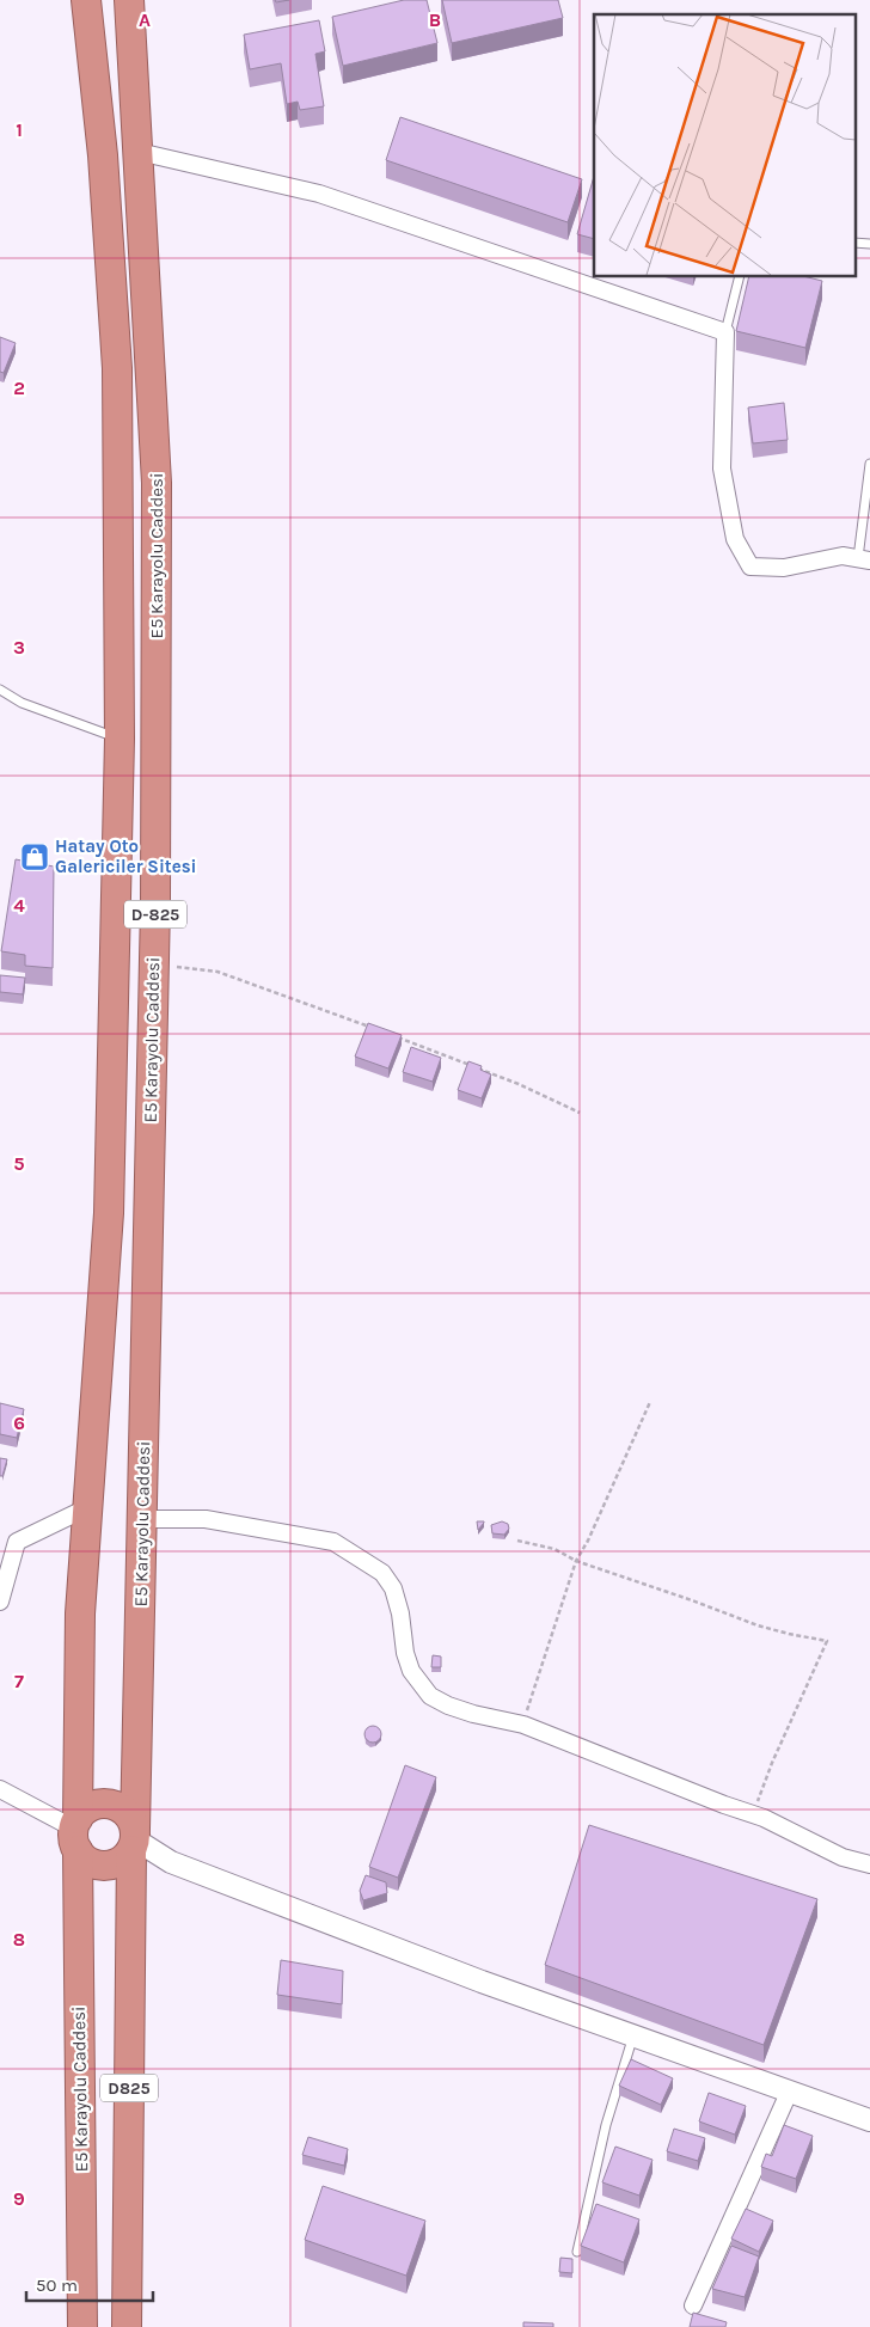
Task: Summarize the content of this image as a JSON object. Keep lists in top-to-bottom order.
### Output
{
  "streets": {
    "highway": ["E5 Karayolu Caddesi", "D-825", "D825"]
  },
  "places": {
    "shop": ["Hatay Oto Galericiler Sitesi"]
  },
  "scale_bar": "50 m",
  "grid": {
    "columns": ["A", "B"],
    "rows": [
      "1",
      "2",
      "3",
      "4",
      "5",
      "6",
      "7",
      "8",
      "9"
    ]
  }
}
